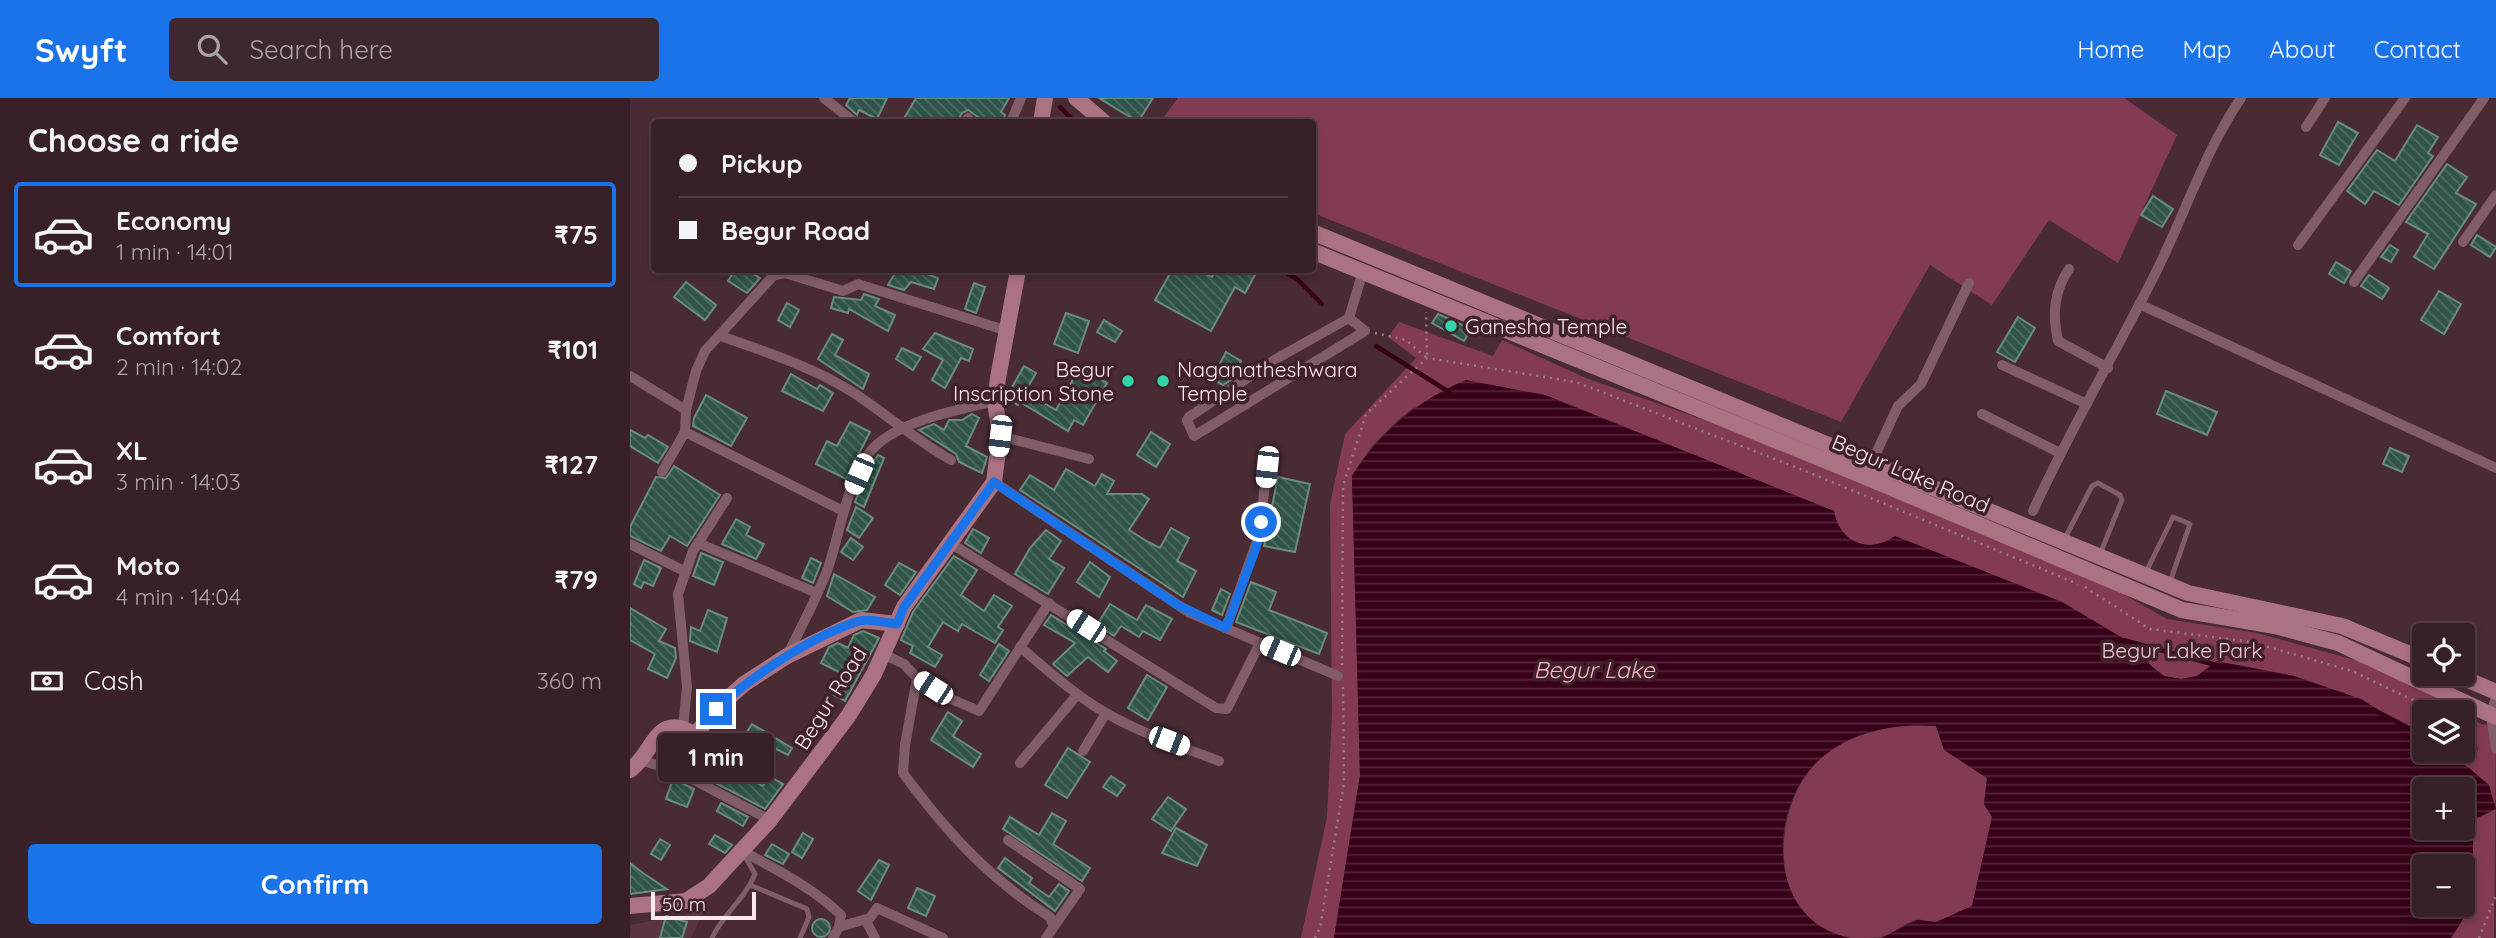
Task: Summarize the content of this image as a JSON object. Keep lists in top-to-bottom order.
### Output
{
  "streets": {
    "main road": ["Begur Lake Road", "Begur Road"]
  },
  "water": ["Begur Lake"],
  "parks": ["Begur Lake Park"],
  "places": ["Ganesha Temple", "Begur Inscription Stone", "Naganatheshwara Temple"],
  "scale_bar": "50 m",
  "page": {
    "header": "Swyft",
    "search": "Search here",
    "nav": [
      "Home",
      "Map",
      "About",
      "Contact"
    ],
    "heading": "Choose a ride",
    "banner": ["Pickup", "Begur Road"],
    "list": [
      {
        "name": "Economy",
        "note": "1 min · 14:01",
        "value": "₹75"
      },
      {
        "name": "Comfort",
        "note": "2 min · 14:02",
        "value": "₹101"
      },
      {
        "name": "XL",
        "note": "3 min · 14:03",
        "value": "₹127"
      },
      {
        "name": "Moto",
        "note": "4 min · 14:04",
        "value": "₹79"
      }
    ],
    "map_buttons": ["+", "−"],
    "pay": ["Cash", "360 m"],
    "bubble": "1 min",
    "buttons": "Confirm",
    "scale": "50 m"
  }
}
